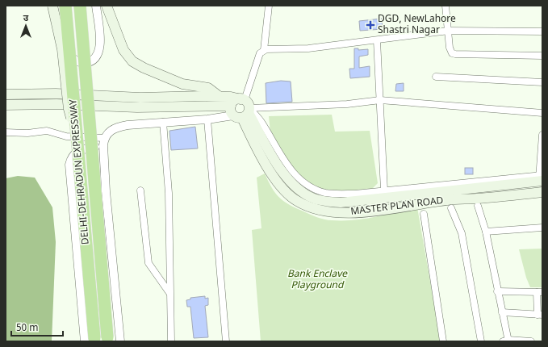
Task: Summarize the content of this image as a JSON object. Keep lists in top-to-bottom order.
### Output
{
  "streets": {
    "highway": ["DELHI-DEHRADUN EXPRESSWAY"],
    "main road": ["MASTER PLAN ROAD"]
  },
  "parks": ["Bank Enclave Playground"],
  "places": {
    "health": ["DGD, NewLahore Shastri Nagar"]
  },
  "scale_bar": "50 m",
  "north": "top"
}
